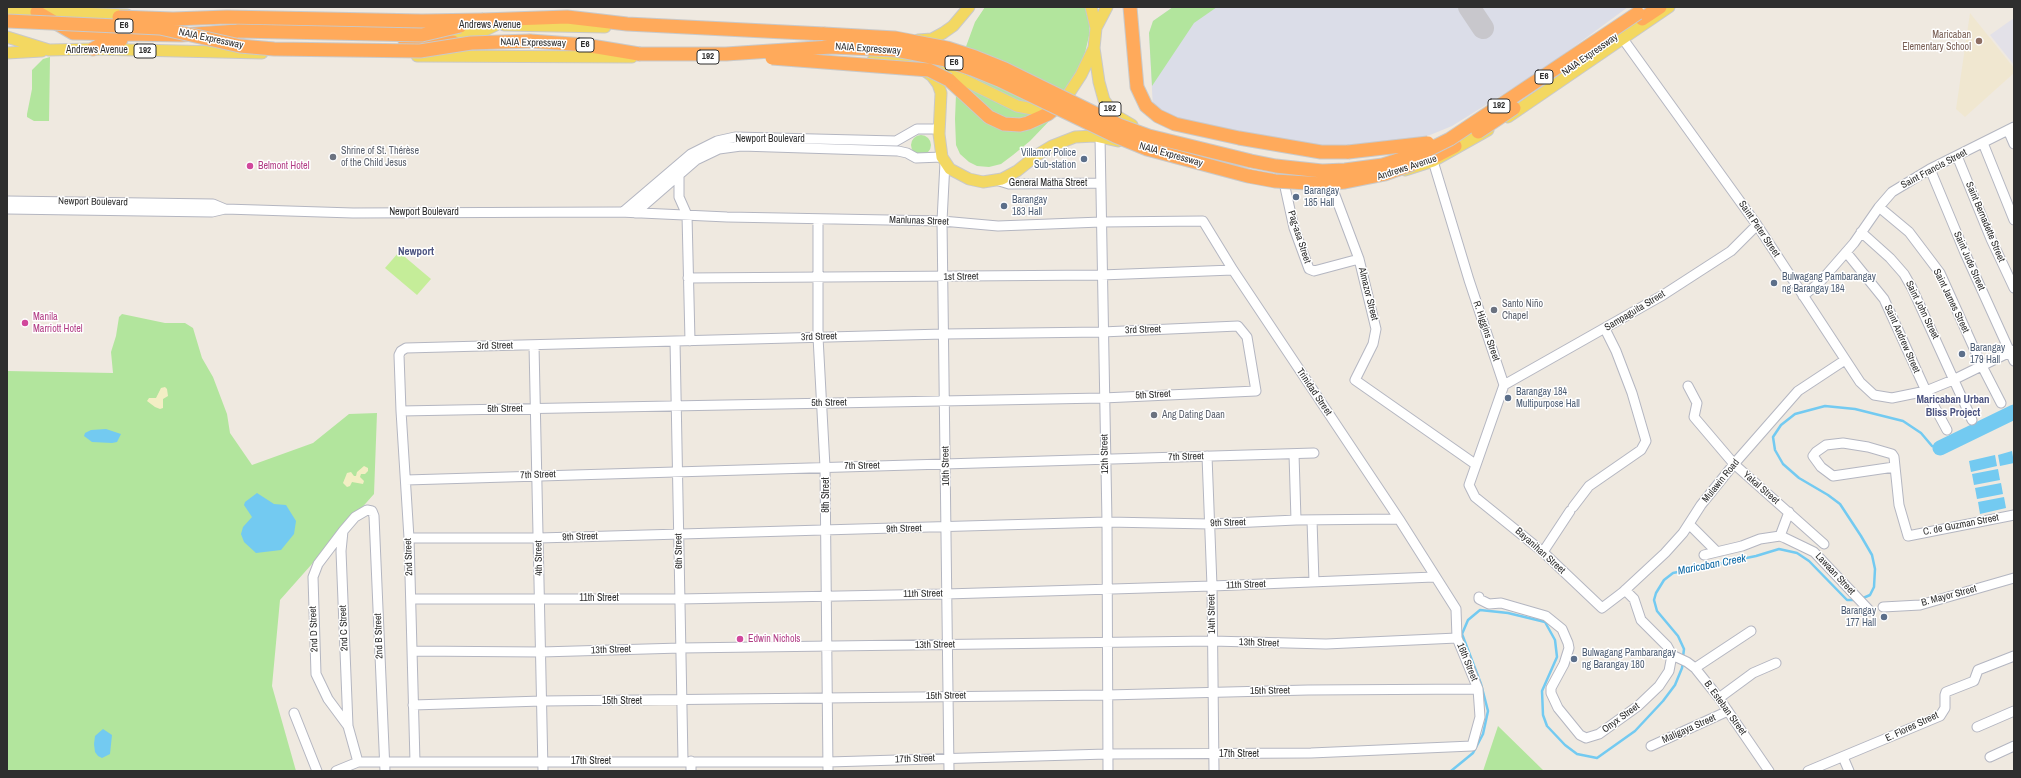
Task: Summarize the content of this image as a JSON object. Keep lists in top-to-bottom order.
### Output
{
  "streets": {
    "highway": ["E6", "NAIA Expressway"],
    "main road": ["Andrews Avenue", "192"],
    "street": [
      "Newport Boulevard",
      "Saint Francis Street",
      "General Matha Street",
      "Manlunas Street",
      "Saint Bernadette Street",
      "Saint Peter Street",
      "Pag-asa Street",
      "Saint Jude Street",
      "1st Street",
      "Almazor Street",
      "Saint James Street",
      "Saint John Street",
      "Sampaguita Street",
      "3rd Street",
      "R. Higgins Street",
      "Saint Andrew Street",
      "Trinidad Street",
      "5th Street",
      "12th Street",
      "7th Street",
      "10th Street",
      "Mulawin Road",
      "Yakal Street",
      "8th Street",
      "9th Street",
      "C. de Guzman Street",
      "6th Street",
      "Bayanihan Street",
      "2nd Street",
      "4th Street",
      "Lawaan Street",
      "11th Street",
      "B. Mayor Street",
      "14th Street",
      "2nd C Street",
      "2nd D Street",
      "2nd B Street",
      "13th Street",
      "16th Street",
      "15th Street",
      "B. Esteban Street",
      "Onyx Street",
      "E. Flores Street",
      "Maligaya Street",
      "17th Street"
    ]
  },
  "crossings": [
    ["Andrews Avenue", "NAIA Expressway"],
    ["Andrews Avenue", "192"],
    ["Andrews Avenue", "Newport Boulevard"],
    ["Andrews Avenue", "General Matha Street"],
    ["Andrews Avenue", "Saint Peter Street"],
    ["Andrews Avenue", "Pag-asa Street"],
    ["Andrews Avenue", "Almazor Street"],
    ["Andrews Avenue", "R. Higgins Street"],
    ["Andrews Avenue", "12th Street"],
    ["192", "Newport Boulevard"],
    ["192", "General Matha Street"],
    ["192", "10th Street"],
    ["Newport Boulevard", "Manlunas Street"],
    ["Newport Boulevard", "10th Street"],
    ["Saint Francis Street", "Saint Bernadette Street"],
    ["Saint Francis Street", "Saint Peter Street"],
    ["Saint Francis Street", "Saint Jude Street"],
    ["Saint Francis Street", "Saint James Street"],
    ["Saint Francis Street", "Saint John Street"],
    ["Saint Francis Street", "Saint Andrew Street"],
    ["General Matha Street", "12th Street"],
    ["Manlunas Street", "Trinidad Street"],
    ["Manlunas Street", "12th Street"],
    ["Manlunas Street", "10th Street"],
    ["Manlunas Street", "8th Street"],
    ["Saint Peter Street", "Saint Jude Street"],
    ["Saint Peter Street", "Saint James Street"],
    ["Saint Peter Street", "Saint John Street"],
    ["Saint Peter Street", "Sampaguita Street"],
    ["Saint Peter Street", "Saint Andrew Street"],
    ["Saint Peter Street", "Mulawin Road"],
    ["Pag-asa Street", "Almazor Street"],
    ["1st Street", "Trinidad Street"],
    ["1st Street", "12th Street"],
    ["1st Street", "10th Street"],
    ["1st Street", "8th Street"],
    ["Almazor Street", "Bayanihan Street"],
    ["Sampaguita Street", "R. Higgins Street"],
    ["3rd Street", "5th Street"],
    ["3rd Street", "12th Street"],
    ["3rd Street", "10th Street"],
    ["3rd Street", "8th Street"],
    ["3rd Street", "6th Street"],
    ["3rd Street", "2nd Street"],
    ["3rd Street", "4th Street"],
    ["Trinidad Street", "9th Street"],
    ["Trinidad Street", "16th Street"],
    ["5th Street", "12th Street"],
    ["5th Street", "10th Street"],
    ["5th Street", "8th Street"],
    ["5th Street", "6th Street"],
    ["5th Street", "2nd Street"],
    ["5th Street", "4th Street"],
    ["12th Street", "7th Street"],
    ["12th Street", "9th Street"],
    ["12th Street", "11th Street"],
    ["12th Street", "13th Street"],
    ["12th Street", "15th Street"],
    ["12th Street", "17th Street"],
    ["7th Street", "10th Street"],
    ["7th Street", "8th Street"],
    ["7th Street", "6th Street"],
    ["7th Street", "2nd Street"],
    ["7th Street", "4th Street"],
    ["7th Street", "14th Street"],
    ["10th Street", "9th Street"],
    ["10th Street", "11th Street"],
    ["10th Street", "13th Street"],
    ["10th Street", "15th Street"],
    ["10th Street", "17th Street"],
    ["Mulawin Road", "Yakal Street"],
    ["Mulawin Road", "Bayanihan Street"],
    ["8th Street", "9th Street"],
    ["8th Street", "11th Street"],
    ["8th Street", "13th Street"],
    ["8th Street", "15th Street"],
    ["8th Street", "17th Street"],
    ["9th Street", "6th Street"],
    ["9th Street", "2nd Street"],
    ["9th Street", "4th Street"],
    ["9th Street", "14th Street"],
    ["6th Street", "11th Street"],
    ["6th Street", "13th Street"],
    ["6th Street", "15th Street"],
    ["6th Street", "17th Street"],
    ["2nd Street", "11th Street"],
    ["2nd Street", "13th Street"],
    ["2nd Street", "15th Street"],
    ["2nd Street", "17th Street"],
    ["4th Street", "11th Street"],
    ["4th Street", "13th Street"],
    ["4th Street", "15th Street"],
    ["4th Street", "17th Street"],
    ["11th Street", "14th Street"],
    ["11th Street", "16th Street"],
    ["14th Street", "13th Street"],
    ["14th Street", "15th Street"],
    ["14th Street", "17th Street"],
    ["2nd C Street", "2nd D Street"],
    ["2nd C Street", "2nd B Street"],
    ["2nd C Street", "17th Street"],
    ["2nd D Street", "2nd B Street"],
    ["2nd B Street", "17th Street"],
    ["13th Street", "16th Street"],
    ["16th Street", "15th Street"],
    ["16th Street", "17th Street"],
    ["B. Esteban Street", "Onyx Street"],
    ["B. Esteban Street", "Maligaya Street"]
  ],
  "districts": ["Newport", "Maricaban Urban Bliss Project"],
  "water": ["Maricaban Creek"],
  "places": [
    "Maricaban Elementary School",
    "Shrine of St. Thérèse of the Child Jesus",
    "Villamor Police Sub-station",
    "Belmont Hotel",
    "Barangay 185 Hall",
    "Barangay 183 Hall",
    "Bulwagang Pambarangay ng Barangay 184",
    "Santo Niño Chapel",
    "Manila Marriott Hotel",
    "Barangay 179 Hall",
    "Barangay 184 Multipurpose Hall",
    "Ang Dating Daan",
    "Barangay 177 Hall",
    "Edwin Nichols",
    "Bulwagang Pambarangay ng Barangay 180"
  ]
}
